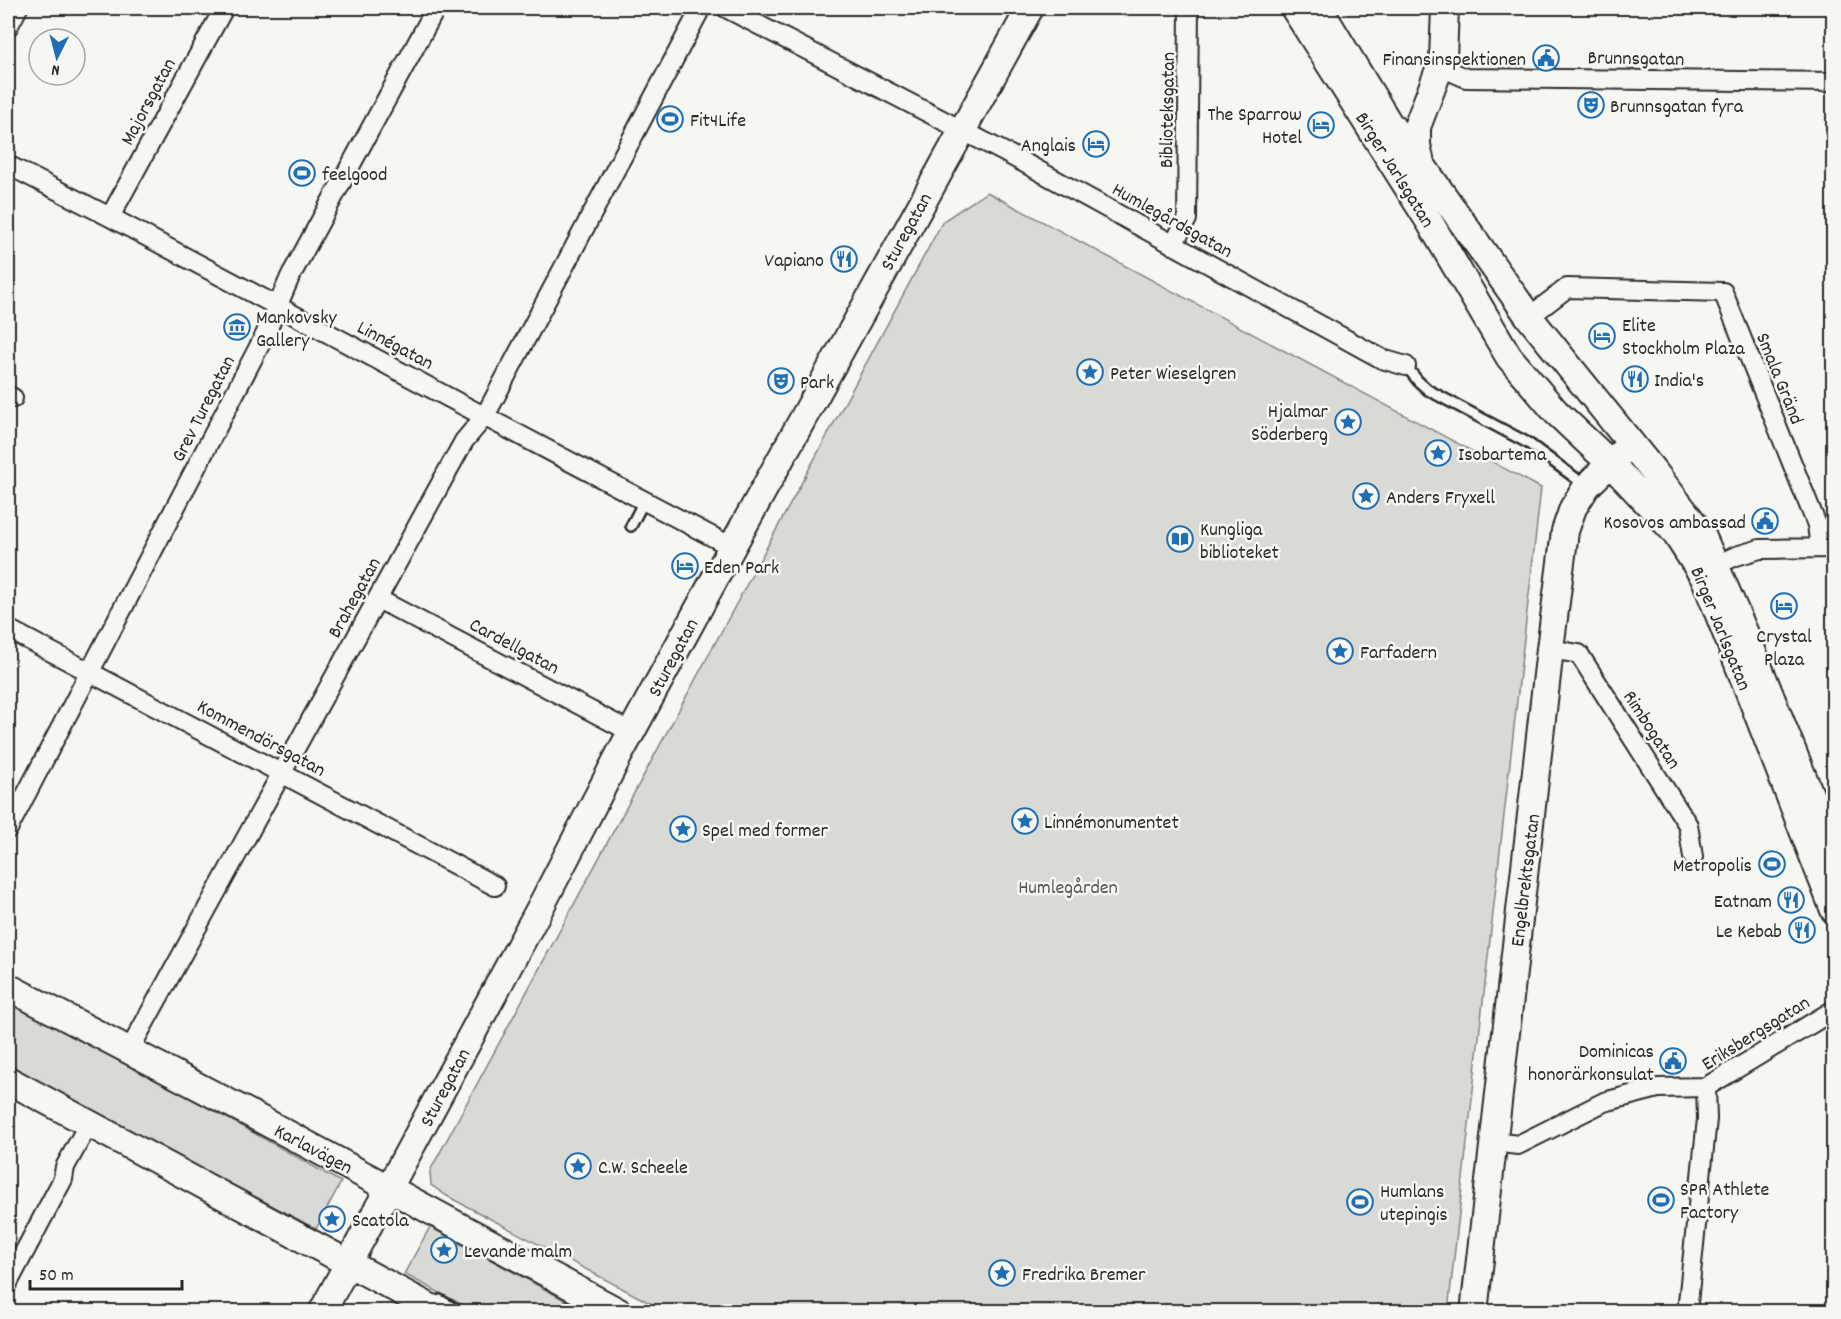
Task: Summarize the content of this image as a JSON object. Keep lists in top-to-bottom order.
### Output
{
  "streets": {
    "street": [
      "Brunnsgatan",
      "Majorsgatan",
      "Biblioteksgatan",
      "Birger Jarlsgatan",
      "Humlegårdsgatan",
      "Sturegatan",
      "Linnégatan",
      "Smala Gränd",
      "Grev Turegatan",
      "Brahegatan",
      "Cardellgatan",
      "Rimbogatan",
      "Kommendörsgatan",
      "Engelbrektsgatan",
      "Eriksbergsgatan",
      "Karlavägen"
    ]
  },
  "crossings": [
    ["Majorsgatan", "Linnégatan"],
    ["Biblioteksgatan", "Humlegårdsgatan"],
    ["Birger Jarlsgatan", "Smala Gränd"],
    ["Birger Jarlsgatan", "Engelbrektsgatan"],
    ["Humlegårdsgatan", "Sturegatan"],
    ["Humlegårdsgatan", "Engelbrektsgatan"],
    ["Sturegatan", "Linnégatan"],
    ["Sturegatan", "Cardellgatan"],
    ["Sturegatan", "Karlavägen"],
    ["Linnégatan", "Grev Turegatan"],
    ["Linnégatan", "Brahegatan"],
    ["Grev Turegatan", "Kommendörsgatan"],
    ["Brahegatan", "Cardellgatan"],
    ["Brahegatan", "Kommendörsgatan"],
    ["Brahegatan", "Karlavägen"],
    ["Rimbogatan", "Engelbrektsgatan"]
  ],
  "parks": ["Humlegården"],
  "places": {
    "public building": ["Finansinspektionen", "Kosovos ambassad", "Dominicas honorärkonsulat"],
    "theatre": ["Brunnsgatan fyra", "Park"],
    "sports": [
      "Fit4Life",
      "feelgood",
      "Metropolis",
      "SPR Athlete Factory",
      "Humlans utepingis"
    ],
    "hotel": [
      "The Sparrow Hotel",
      "Anglais",
      "Elite Stockholm Plaza",
      "Eden Park",
      "Crystal Plaza"
    ],
    "restaurant": [
      "Vapiano",
      "India's",
      "Eatnam",
      "Le Kebab"
    ],
    "museum": ["Mankovsky Gallery"],
    "place": [
      "Peter Wieselgren",
      "Hjalmar Söderberg",
      "Isobartema",
      "Anders Fryxell",
      "Farfadern",
      "Linnémonumentet",
      "Spel med former",
      "C.W. Scheele",
      "Scatola",
      "Levande malm",
      "Fredrika Bremer"
    ],
    "library": ["Kungliga biblioteket"]
  },
  "scale_bar": "50 m",
  "north": "bottom"
}
